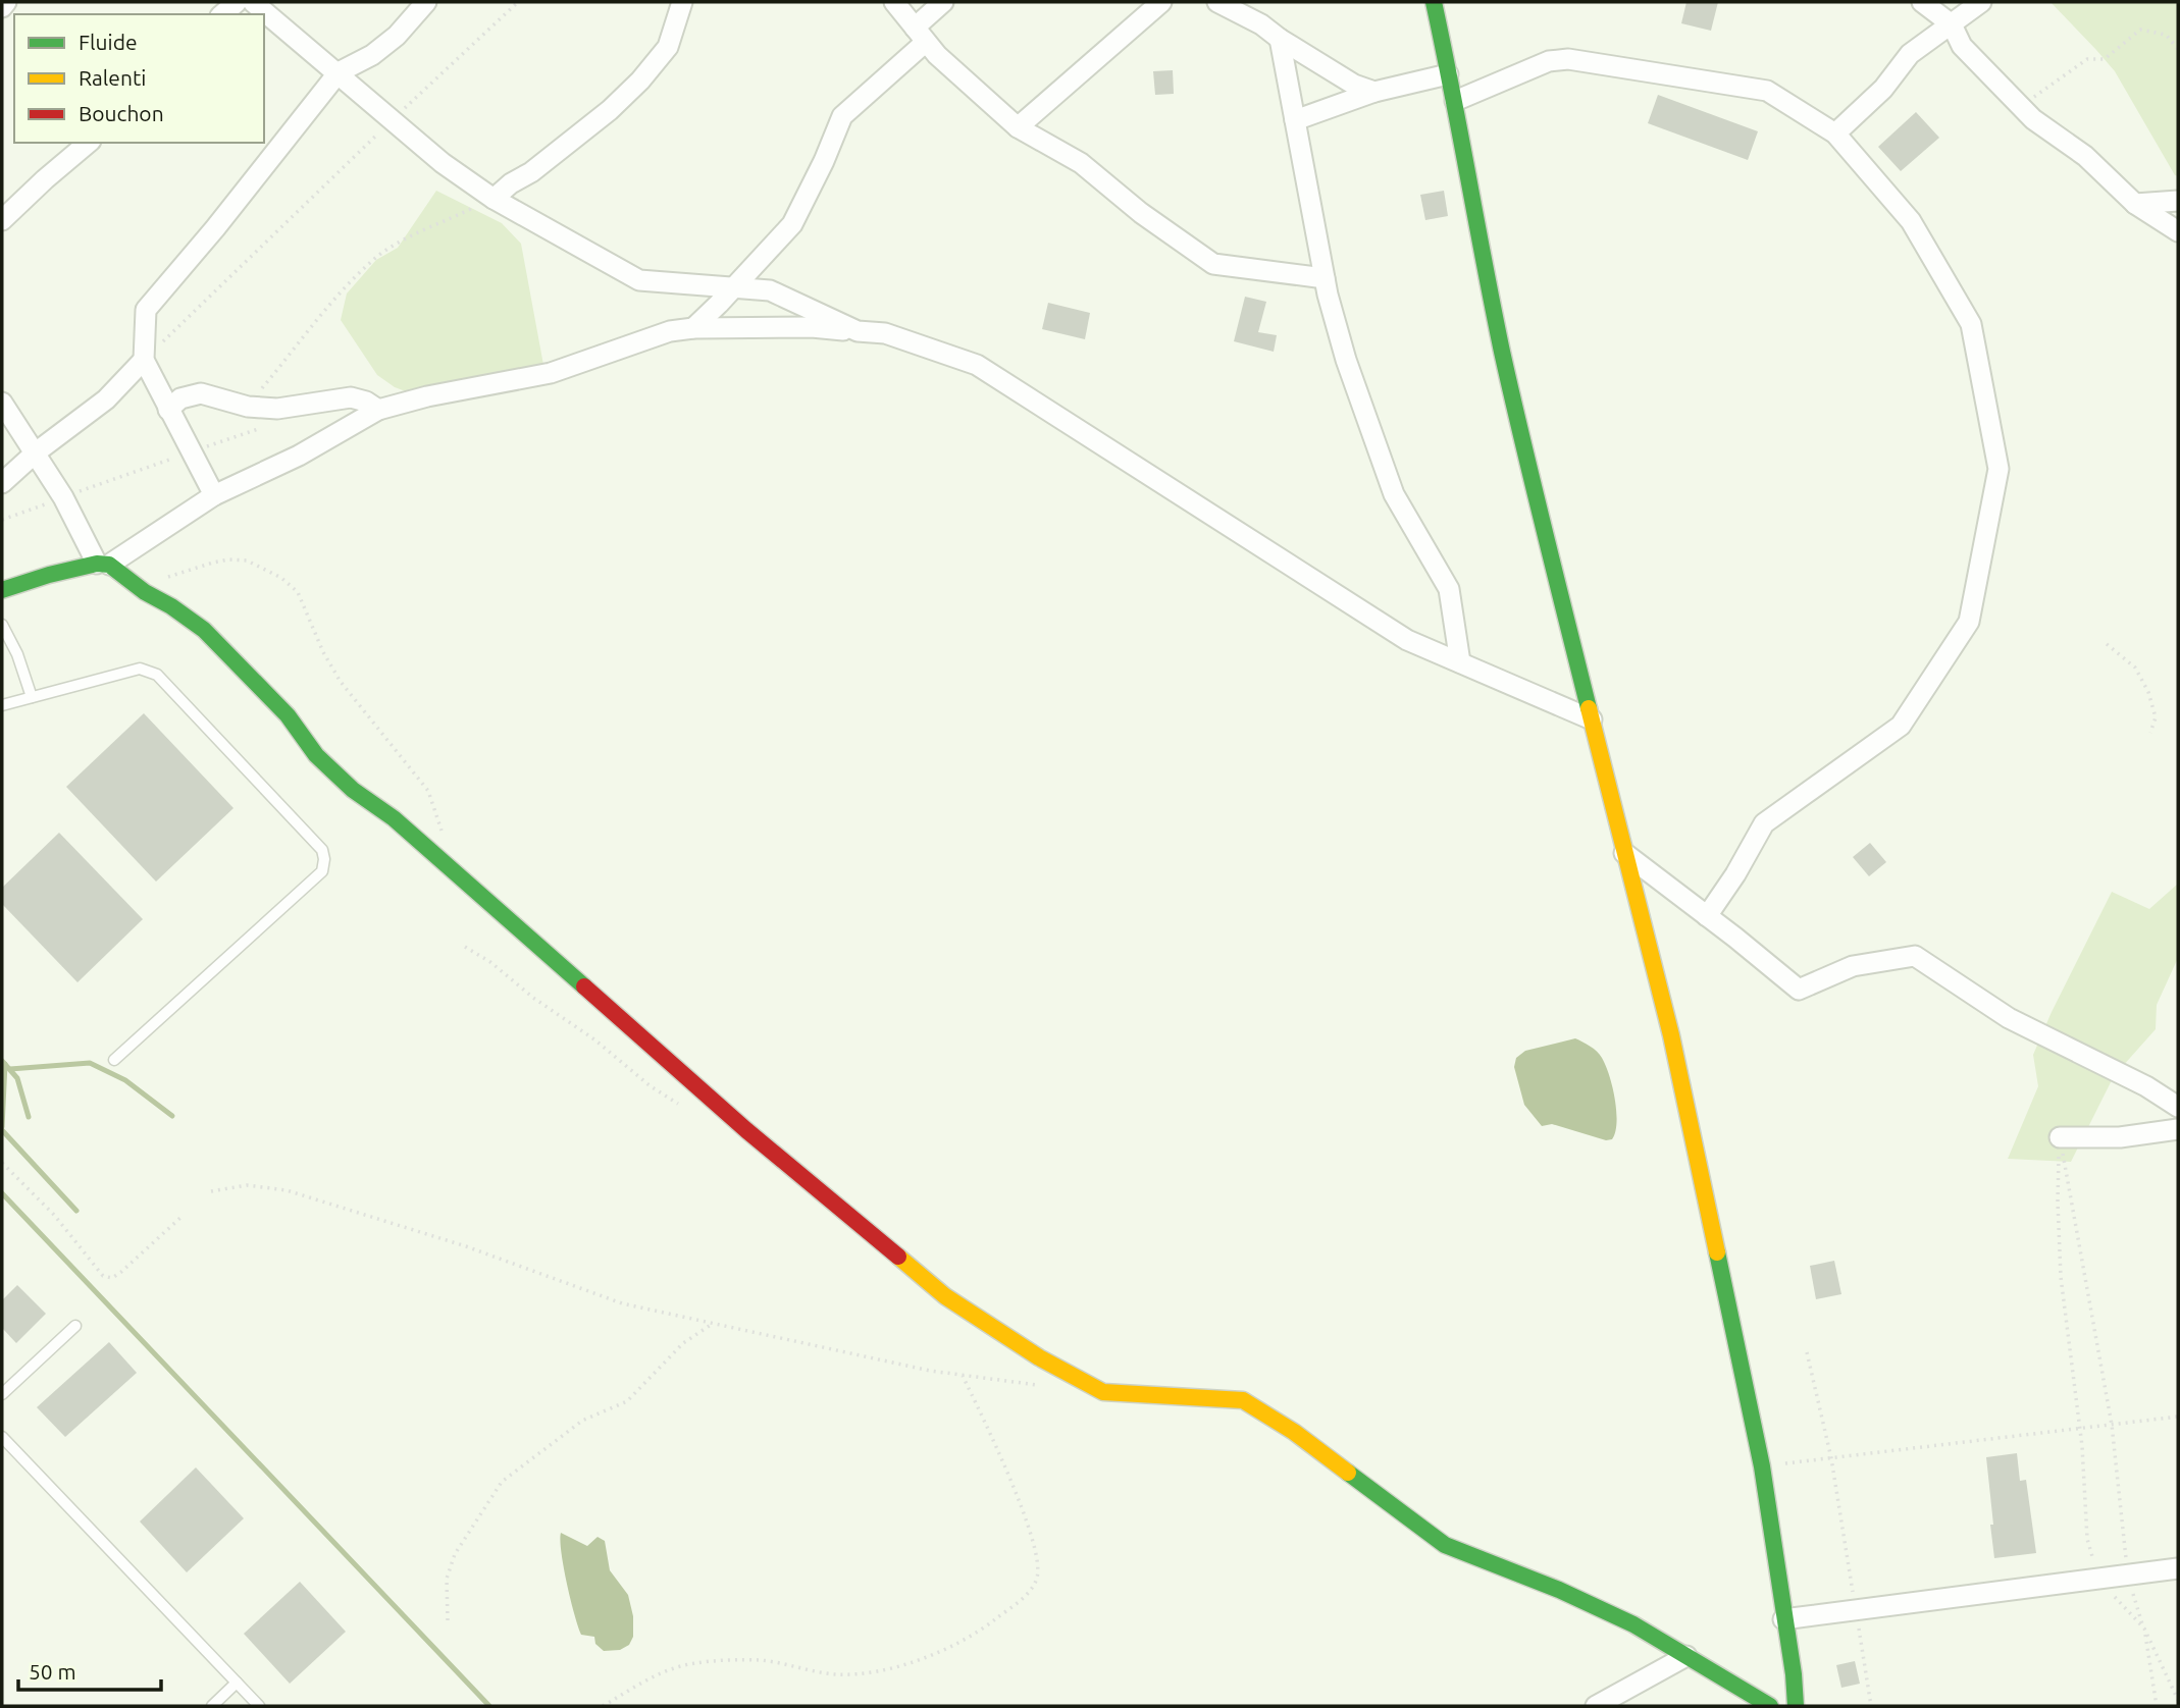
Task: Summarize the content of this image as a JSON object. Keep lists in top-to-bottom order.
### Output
{
  "legend": ["Fluide", "Ralenti", "Bouchon"],
  "scale_bar": "50 m"
}
